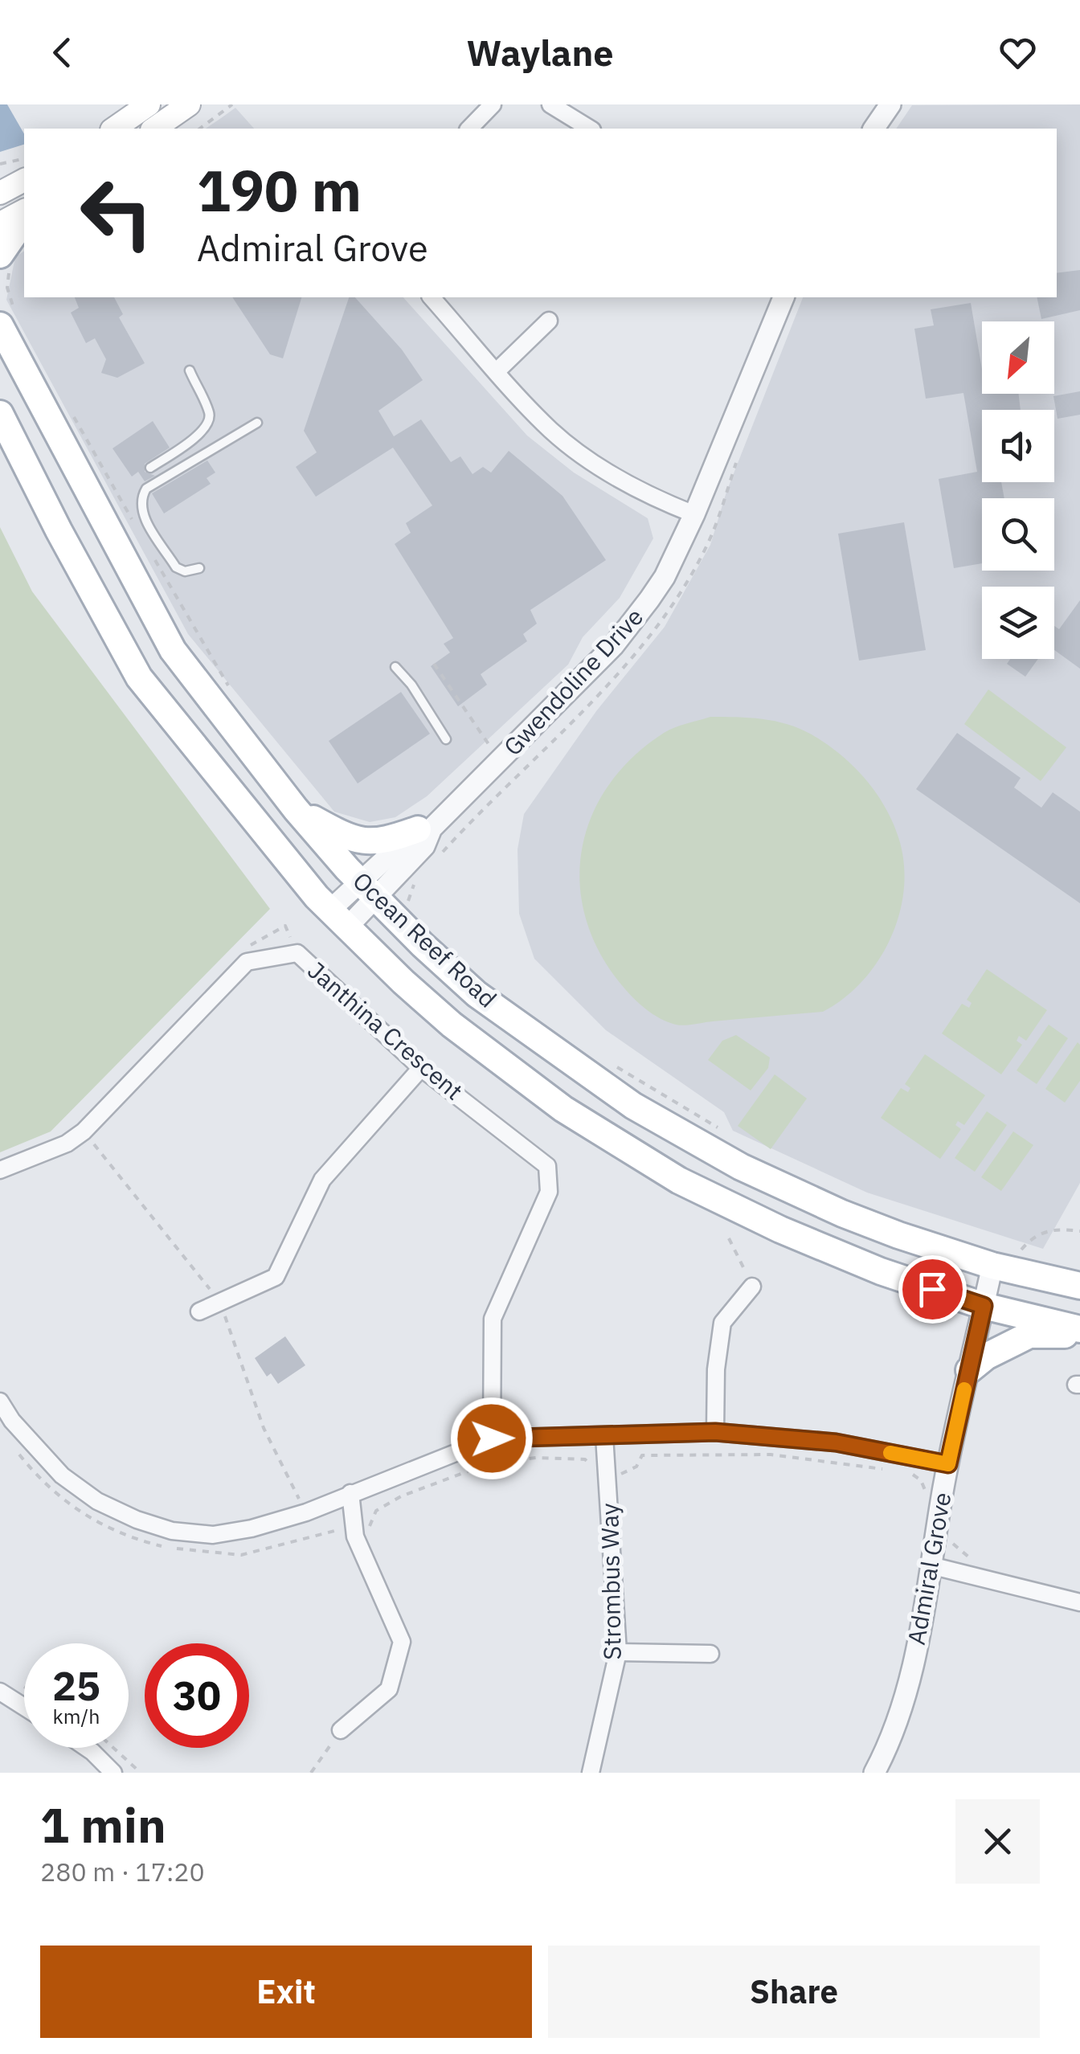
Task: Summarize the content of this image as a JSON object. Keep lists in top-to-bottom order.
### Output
{
  "streets": {
    "main road": ["Ocean Reef Road"],
    "street": [
      "Gwendoline Drive",
      "Janthina Crescent",
      "Admiral Grove",
      "Strombus Way"
    ]
  },
  "crossings": [
    ["Gwendoline Drive", "Ocean Reef Road"],
    ["Ocean Reef Road", "Admiral Grove"]
  ],
  "north": "bottom left",
  "page": {
    "header": "Waylane",
    "turn": ["190 m", "Admiral Grove"],
    "speed": "25 km/h",
    "limit": "30",
    "heading": ["1 min", "280 m · 17:20"],
    "buttons": ["Exit", "Share"]
  }
}
